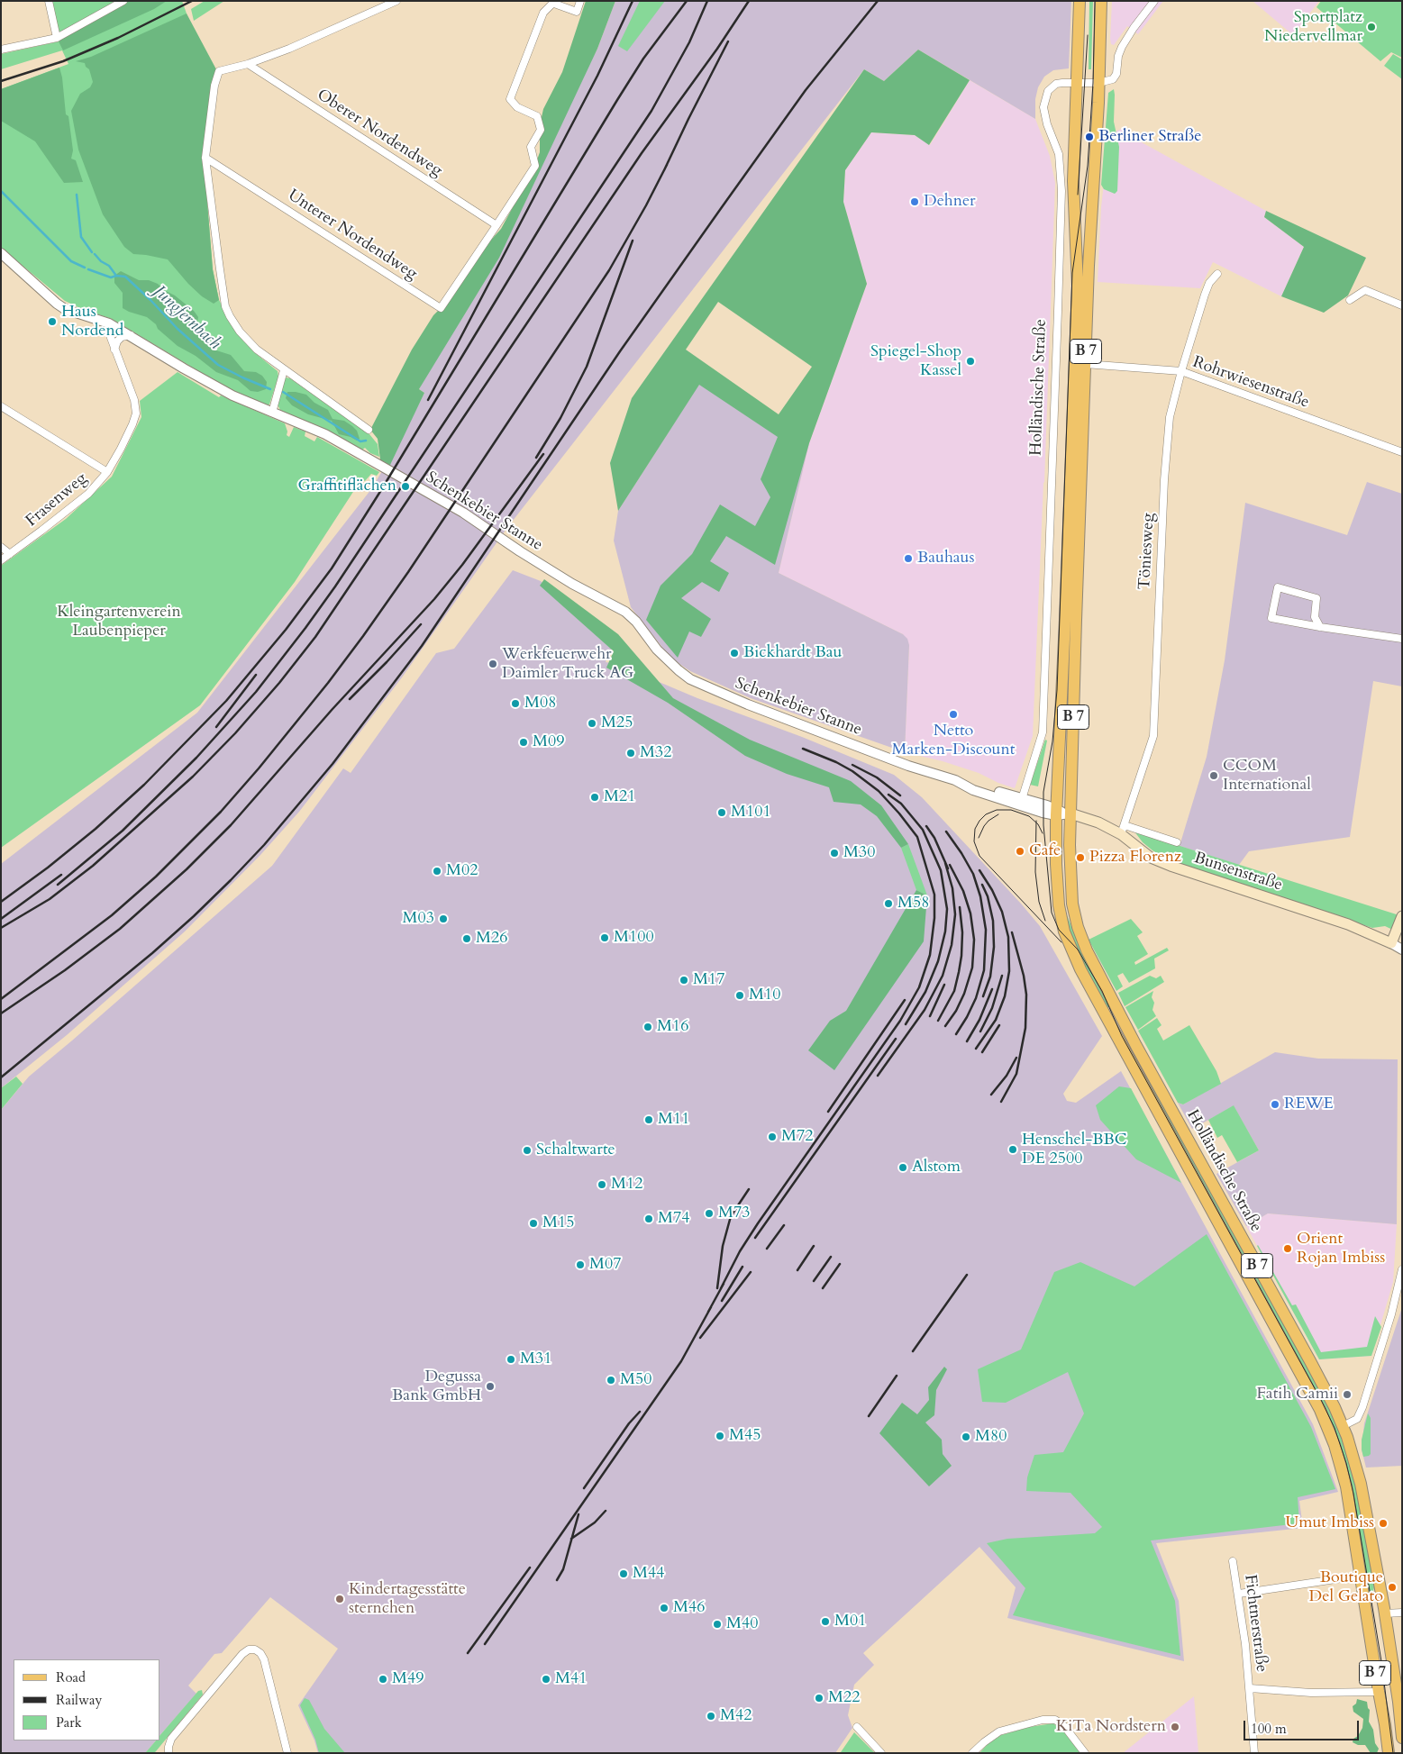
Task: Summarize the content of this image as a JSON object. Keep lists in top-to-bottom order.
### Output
{
  "streets": {
    "main road": ["B 7", "Holländische Straße", "Bunsenstraße"],
    "street": [
      "Oberer Nordendweg",
      "Unterer Nordendweg",
      "Rohrwiesenstraße",
      "Frasenweg",
      "Schenkebier Stanne",
      "Töniesweg",
      "Fichtnerstraße"
    ]
  },
  "crossings": [
    ["Oberer Nordendweg", "Unterer Nordendweg"],
    ["B 7", "Holländische Straße"],
    ["B 7", "Fichtnerstraße"],
    ["Rohrwiesenstraße", "Holländische Straße"],
    ["Rohrwiesenstraße", "Töniesweg"],
    ["Holländische Straße", "Schenkebier Stanne"],
    ["Holländische Straße", "Bunsenstraße"],
    ["Holländische Straße", "Fichtnerstraße"],
    ["Frasenweg", "Schenkebier Stanne"],
    ["Töniesweg", "Bunsenstraße"]
  ],
  "water": ["Jungfernbach"],
  "parks": ["Kleingartenverein Laubenpieper"],
  "places": [
    "Sportplatz Niedervellmar",
    "Berliner Straße",
    "Dehner",
    "Haus Nordend",
    "Spiegel-Shop Kassel",
    "Graffitiflächen",
    "Bauhaus",
    "Bickhardt Bau",
    "Werkfeuerwehr Daimler Truck AG",
    "M08",
    "Netto Marken-Discount",
    "M25",
    "M09",
    "M32",
    "CCOM International",
    "M21",
    "M101",
    "Cafe",
    "M30",
    "Pizza Florenz",
    "M02",
    "M58",
    "M03",
    "M100",
    "M26",
    "M17",
    "M10",
    "M16",
    "REWE",
    "M11",
    "M72",
    "Henschel-BBC DE 2500",
    "Schaltwarte",
    "Alstom",
    "M12",
    "M73",
    "M74",
    "M15",
    "Orient Rojan Imbiss",
    "M07",
    "M31",
    "M50",
    "Degussa Bank GmbH",
    "Fatih Camii",
    "M45",
    "M80",
    "Umut Imbiss",
    "M44",
    "Boutique Del Gelato",
    "Kindertagesstätte sternchen",
    "M46",
    "M01",
    "M40",
    "M49",
    "M41",
    "M22",
    "M42",
    "KiTa Nordstern"
  ],
  "legend": ["Road", "Railway", "Park"],
  "scale_bar": "100 m"
}
